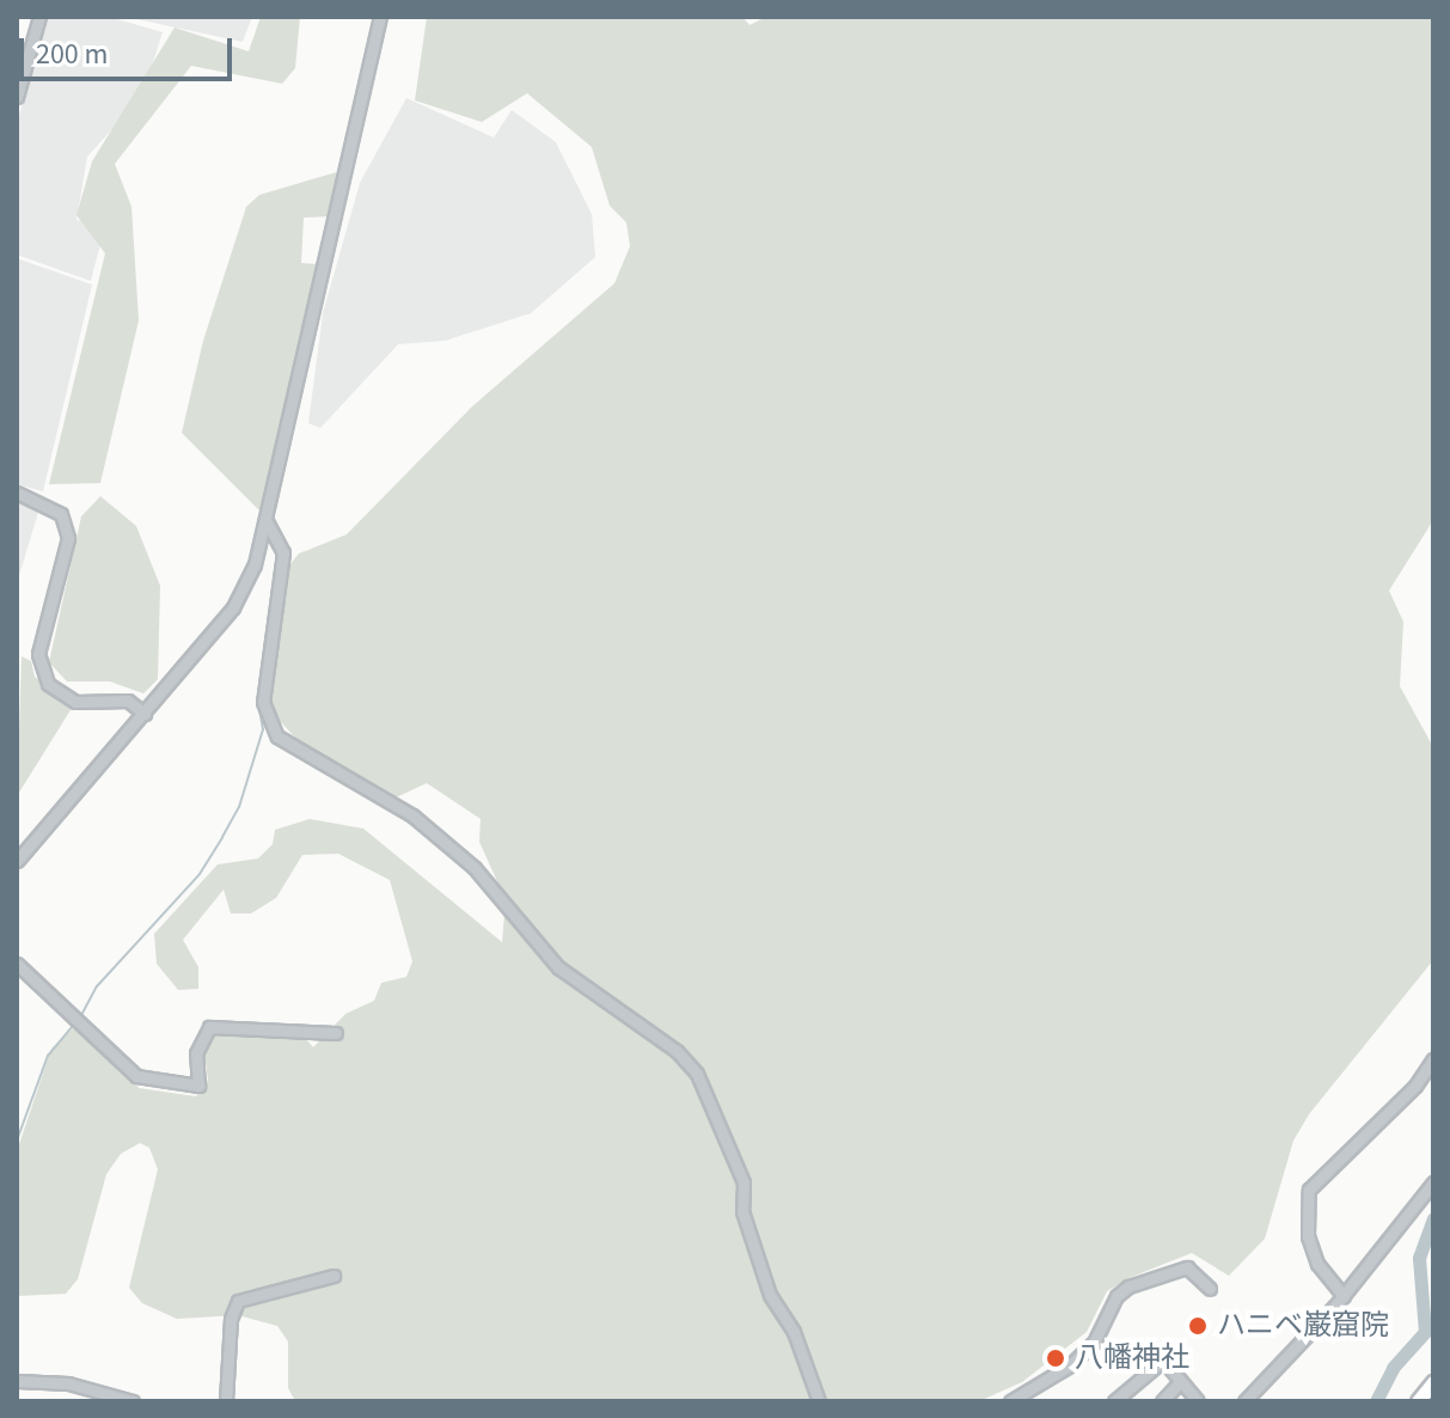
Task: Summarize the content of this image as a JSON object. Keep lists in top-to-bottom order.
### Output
{
  "places": ["ハニベ巌窟院", "八幡神社"],
  "scale_bar": "200 m"
}
